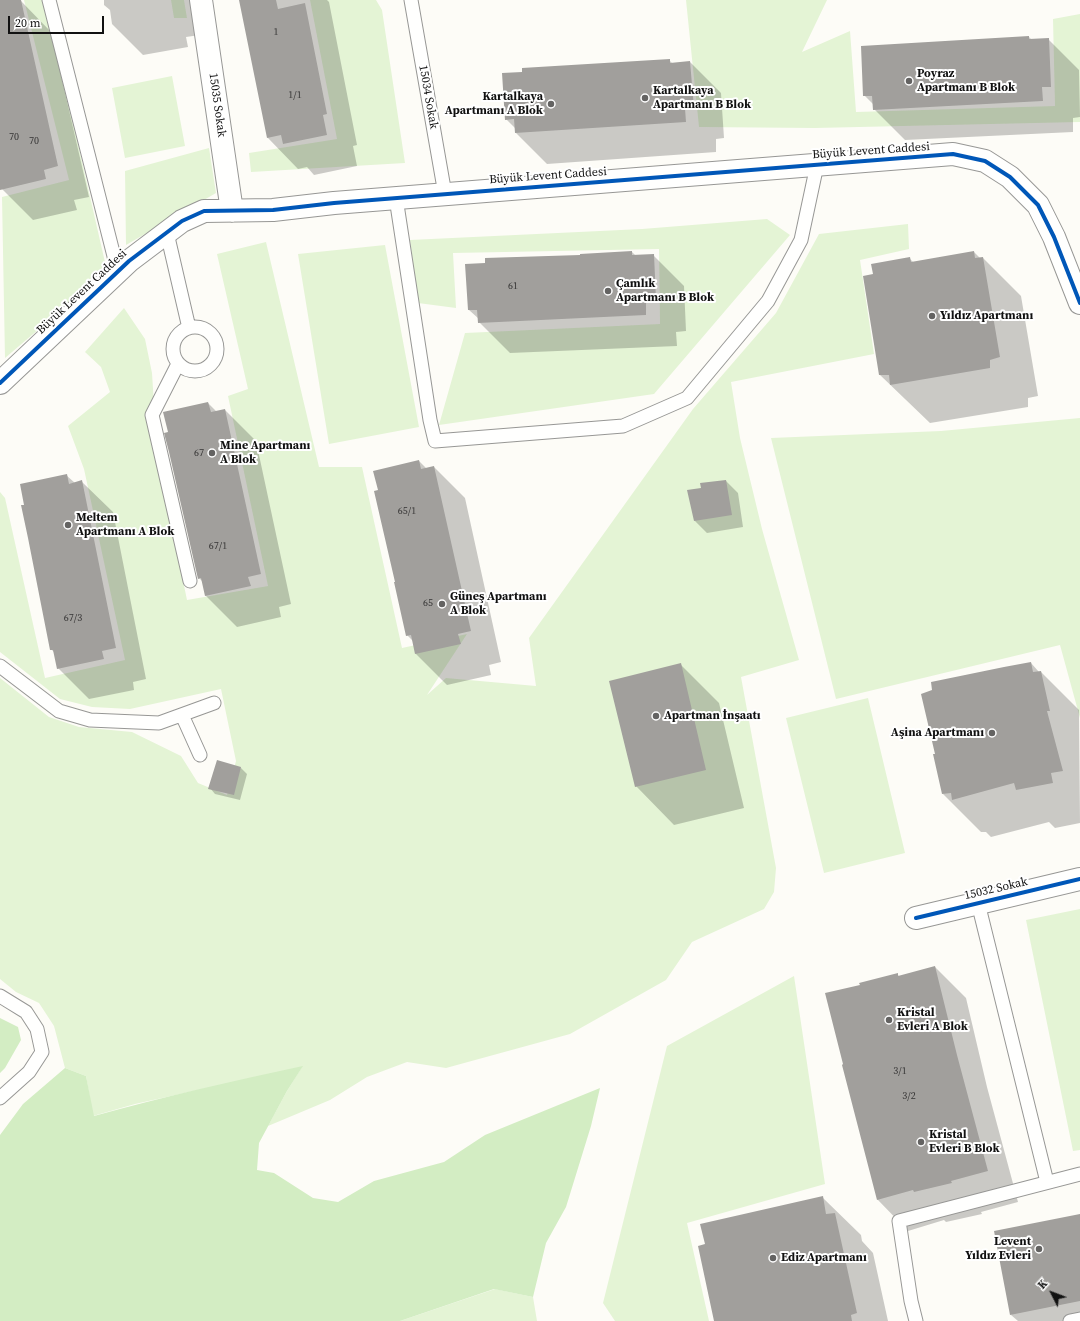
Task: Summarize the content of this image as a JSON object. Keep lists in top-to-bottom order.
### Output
{
  "streets": {
    "street": ["15035 Sokak", "Büyük Levent Caddesi", "15032 Sokak"],
    "lane": ["15034 Sokak"]
  },
  "crossings": [
    ["15034 Sokak", "Büyük Levent Caddesi"],
    ["15035 Sokak", "Büyük Levent Caddesi"]
  ],
  "places": [
    "Poyraz Apartmanı B Blok",
    "Kartalkaya Apartmanı B Blok",
    "Kartalkaya Apartmanı A Blok",
    "Çamlık Apartmanı B Blok",
    "Yıldız Apartmanı",
    "Mine Apartmanı A Blok",
    "Meltem Apartmanı A Blok",
    "Güneş Apartmanı A Blok",
    "Apartman İnşaatı",
    "Aşina Apartmanı",
    "Kristal Evleri A Blok",
    "Kristal Evleri B Blok",
    "Levent Yıldız Evleri",
    "Ediz Apartmanı"
  ],
  "house_numbers": [
    "1",
    "1/1",
    "70",
    "70",
    "61",
    "67",
    "65/1",
    "67/1",
    "65",
    "67/3",
    "3/1",
    "3/2"
  ],
  "scale_bar": "20 m",
  "north": "top left"
}
